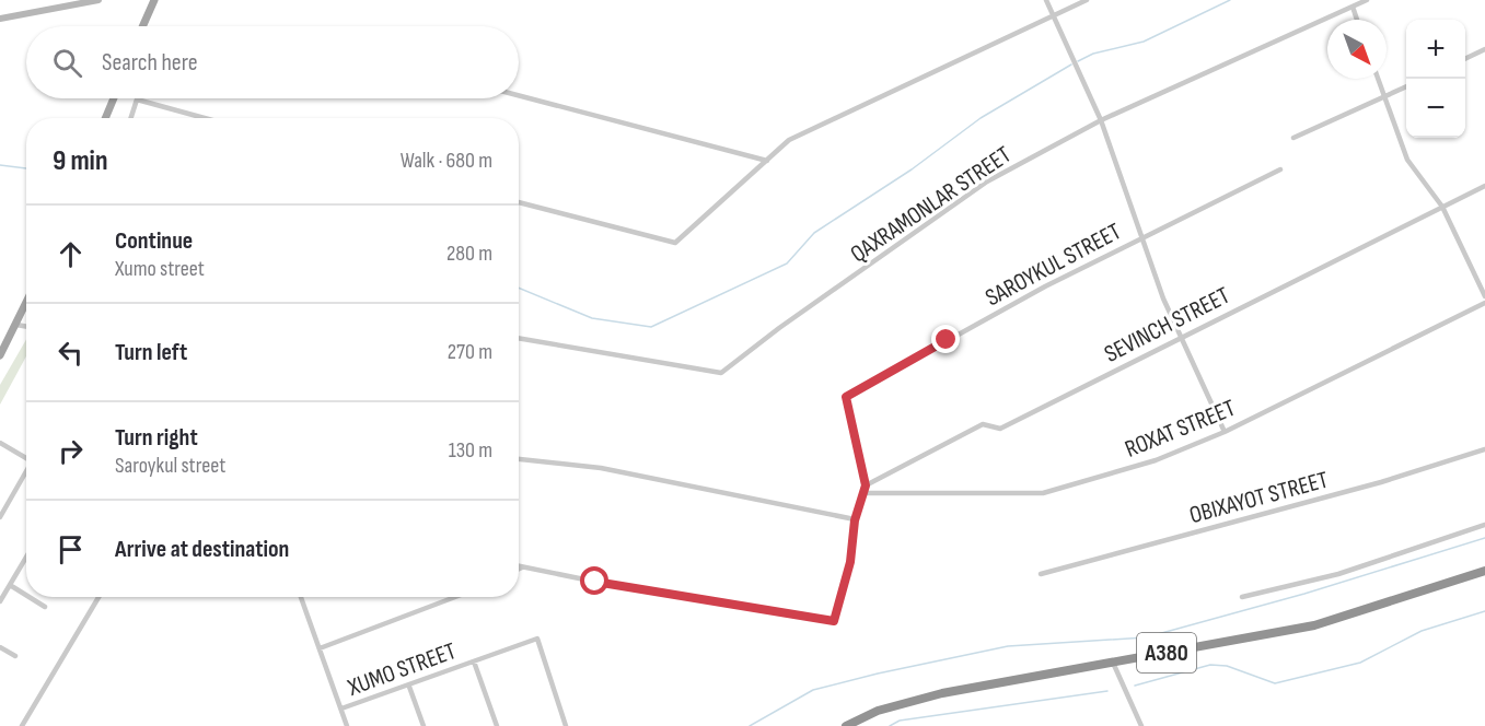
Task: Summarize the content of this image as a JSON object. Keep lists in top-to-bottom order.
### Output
{
  "streets": {
    "highway": ["A380"],
    "street": [
      "QAXRAMONLAR STREET",
      "SAROYKUL STREET",
      "SEVINCH STREET",
      "ROXAT STREET",
      "OBIXAYOT STREET",
      "XUMO STREET"
    ]
  },
  "crossings": [
    ["SAROYKUL STREET", "SEVINCH STREET"]
  ],
  "north": "bottom right",
  "page": {
    "map_buttons": ["+", "−"],
    "search": "Search here",
    "heading": ["9 min", "Walk · 680 m"],
    "list": [
      ["Continue", "Xumo street", "280 m"],
      ["Turn left", "270 m"],
      ["Turn right", "Saroykul street", "130 m"],
      "Arrive at destination"
    ]
  }
}
